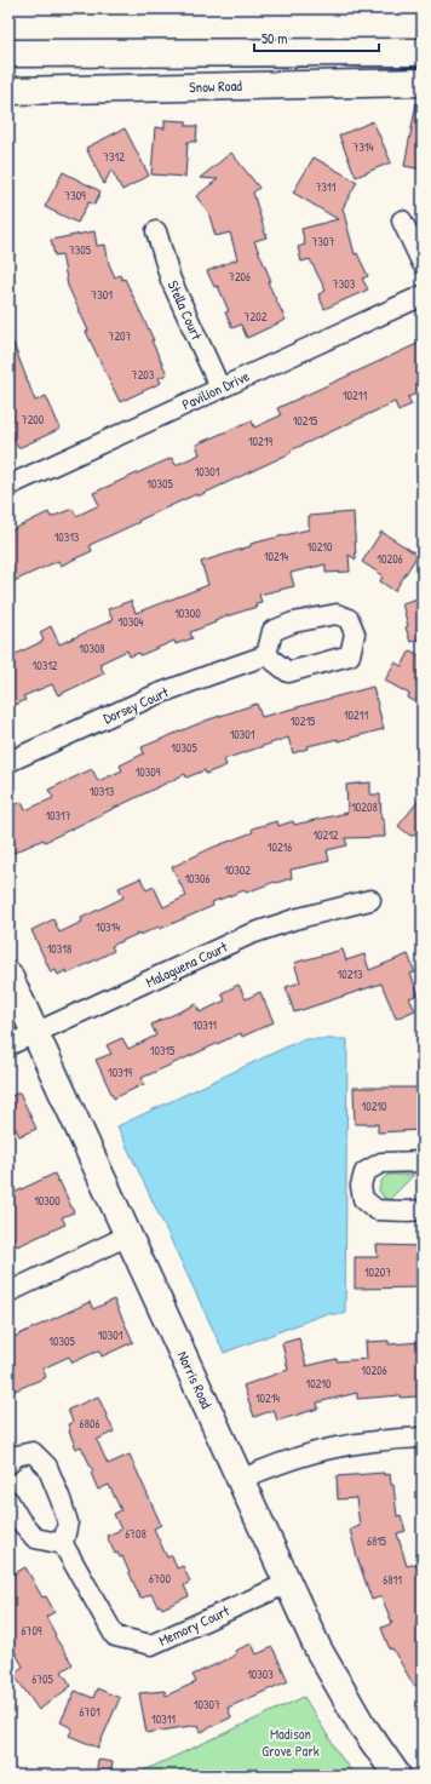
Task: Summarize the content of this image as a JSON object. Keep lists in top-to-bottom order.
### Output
{
  "streets": {
    "street": [
      "Snow Road",
      "Stella Court",
      "Pavilion Drive",
      "Dorsey Court",
      "Malaguena Court",
      "Norris Road",
      "Memory Court"
    ]
  },
  "crossings": [
    ["Stella Court", "Pavilion Drive"],
    ["Malaguena Court", "Norris Road"],
    ["Norris Road", "Memory Court"]
  ],
  "parks": ["Madison Grove Park"],
  "house_numbers": [
    "7314",
    "7312",
    "7311",
    "7309",
    "7307",
    "7305",
    "7206",
    "7303",
    "7301",
    "7202",
    "7207",
    "7203",
    "10211",
    "7200",
    "10215",
    "10219",
    "10301",
    "10305",
    "10313",
    "10210",
    "10214",
    "10206",
    "10300",
    "10304",
    "10308",
    "10312",
    "10211",
    "10215",
    "10301",
    "10305",
    "10309",
    "10313",
    "10208",
    "10317",
    "10212",
    "10216",
    "10302",
    "10306",
    "10314",
    "10318",
    "10213",
    "10311",
    "10315",
    "10319",
    "10210",
    "10300",
    "10207",
    "10301",
    "10305",
    "10206",
    "10210",
    "10214",
    "6806",
    "6708",
    "6815",
    "6700",
    "6811",
    "6709",
    "10303",
    "6705",
    "10307",
    "6701",
    "10311"
  ],
  "scale_bar": "50 m"
}
